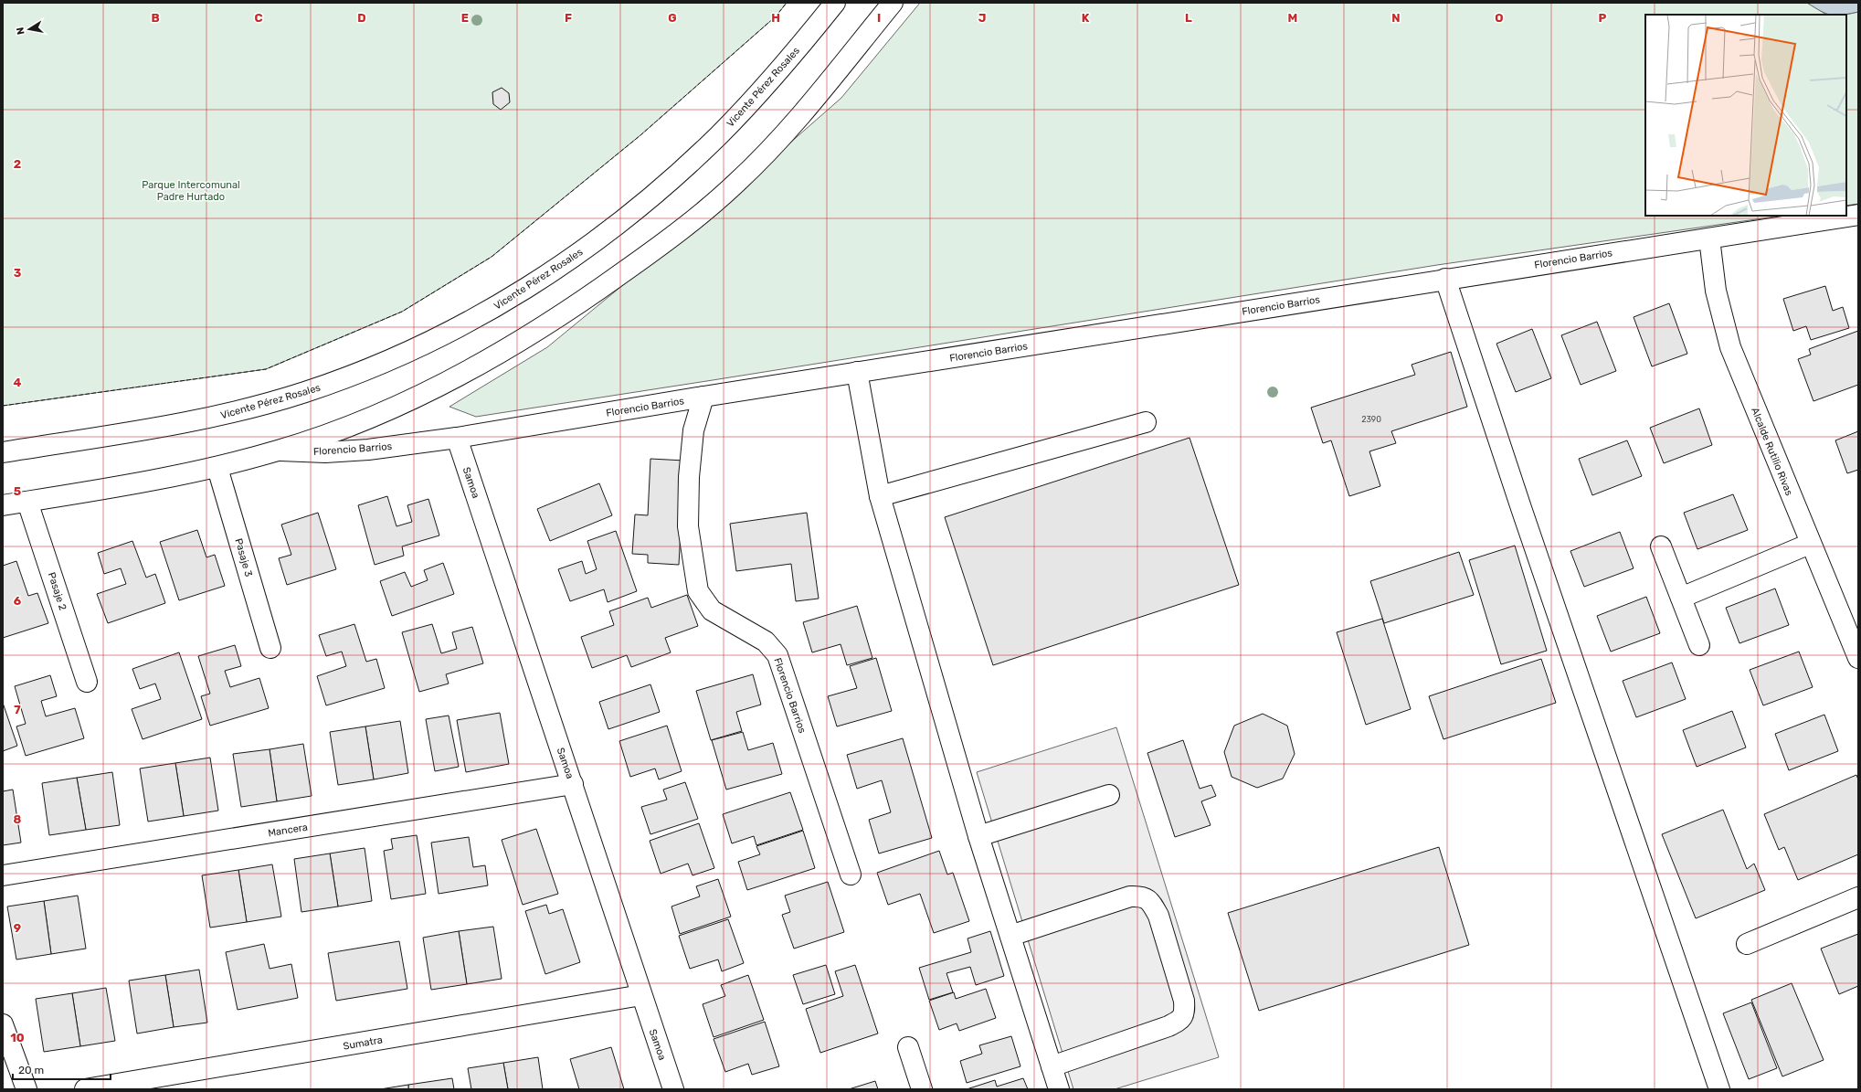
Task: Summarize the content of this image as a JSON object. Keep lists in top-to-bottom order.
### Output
{
  "streets": {
    "street": [
      "Vicente Pérez Rosales",
      "Florencio Barrios",
      "Alcalde Rutilio Rivas",
      "Samoa",
      "Pasaje 3",
      "Pasaje 2",
      "Mancera",
      "Sumatra"
    ]
  },
  "crossings": [
    ["Florencio Barrios", "Alcalde Rutilio Rivas"],
    ["Florencio Barrios", "Samoa"],
    ["Florencio Barrios", "Pasaje 3"],
    ["Florencio Barrios", "Pasaje 2"],
    ["Samoa", "Mancera"],
    ["Samoa", "Sumatra"]
  ],
  "parks": ["Parque Intercomunal Padre Hurtado"],
  "house_numbers": ["2390"],
  "scale_bar": "20 m",
  "north": "left",
  "grid": {
    "columns": [
      "B",
      "C",
      "D",
      "E",
      "F",
      "G",
      "H",
      "I",
      "J",
      "K",
      "L",
      "M",
      "N",
      "O",
      "P"
    ],
    "rows": [
      "2",
      "3",
      "4",
      "5",
      "6",
      "7",
      "8",
      "9",
      "10"
    ]
  }
}
